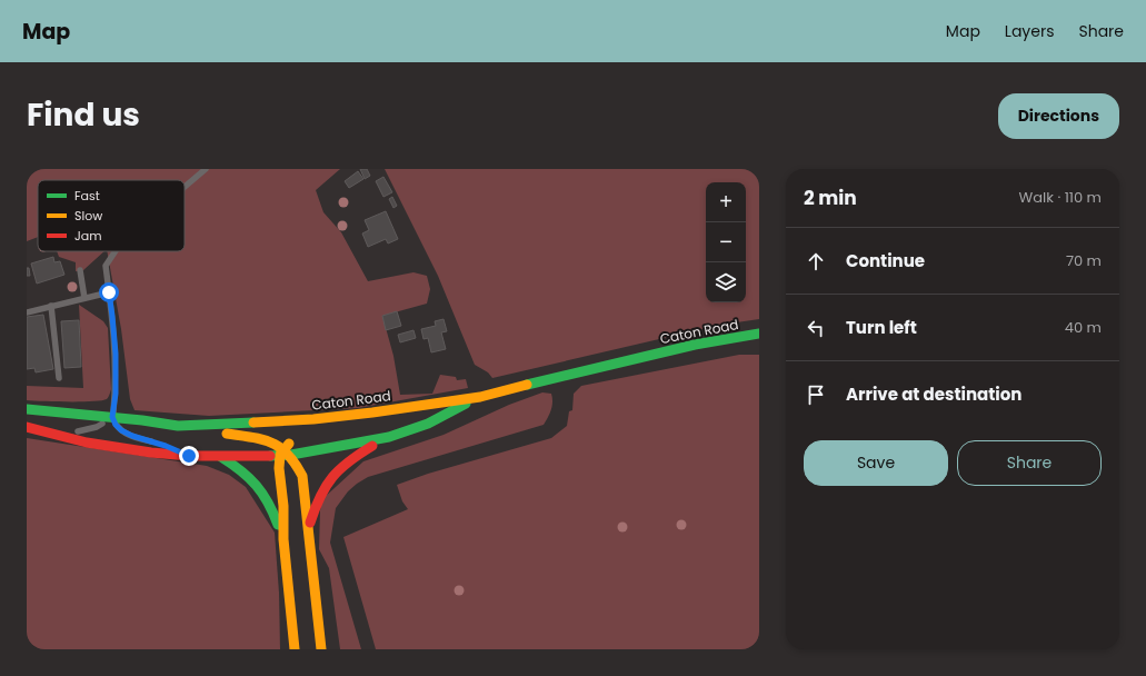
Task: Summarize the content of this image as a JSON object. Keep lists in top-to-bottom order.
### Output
{
  "streets": {
    "highway": ["Caton Road"]
  },
  "legend": ["Fast", "Slow", "Jam"],
  "page": {
    "header": "Map",
    "nav": ["Map", "Layers", "Share"],
    "title": "Find us",
    "buttons": [
      "Directions",
      ["Save", "Share"]
    ],
    "heading": ["2 min", "Walk · 110 m"],
    "map_buttons": ["+", "−"],
    "list": [
      ["Continue", "70 m"],
      ["Turn left", "40 m"],
      "Arrive at destination"
    ]
  }
}
